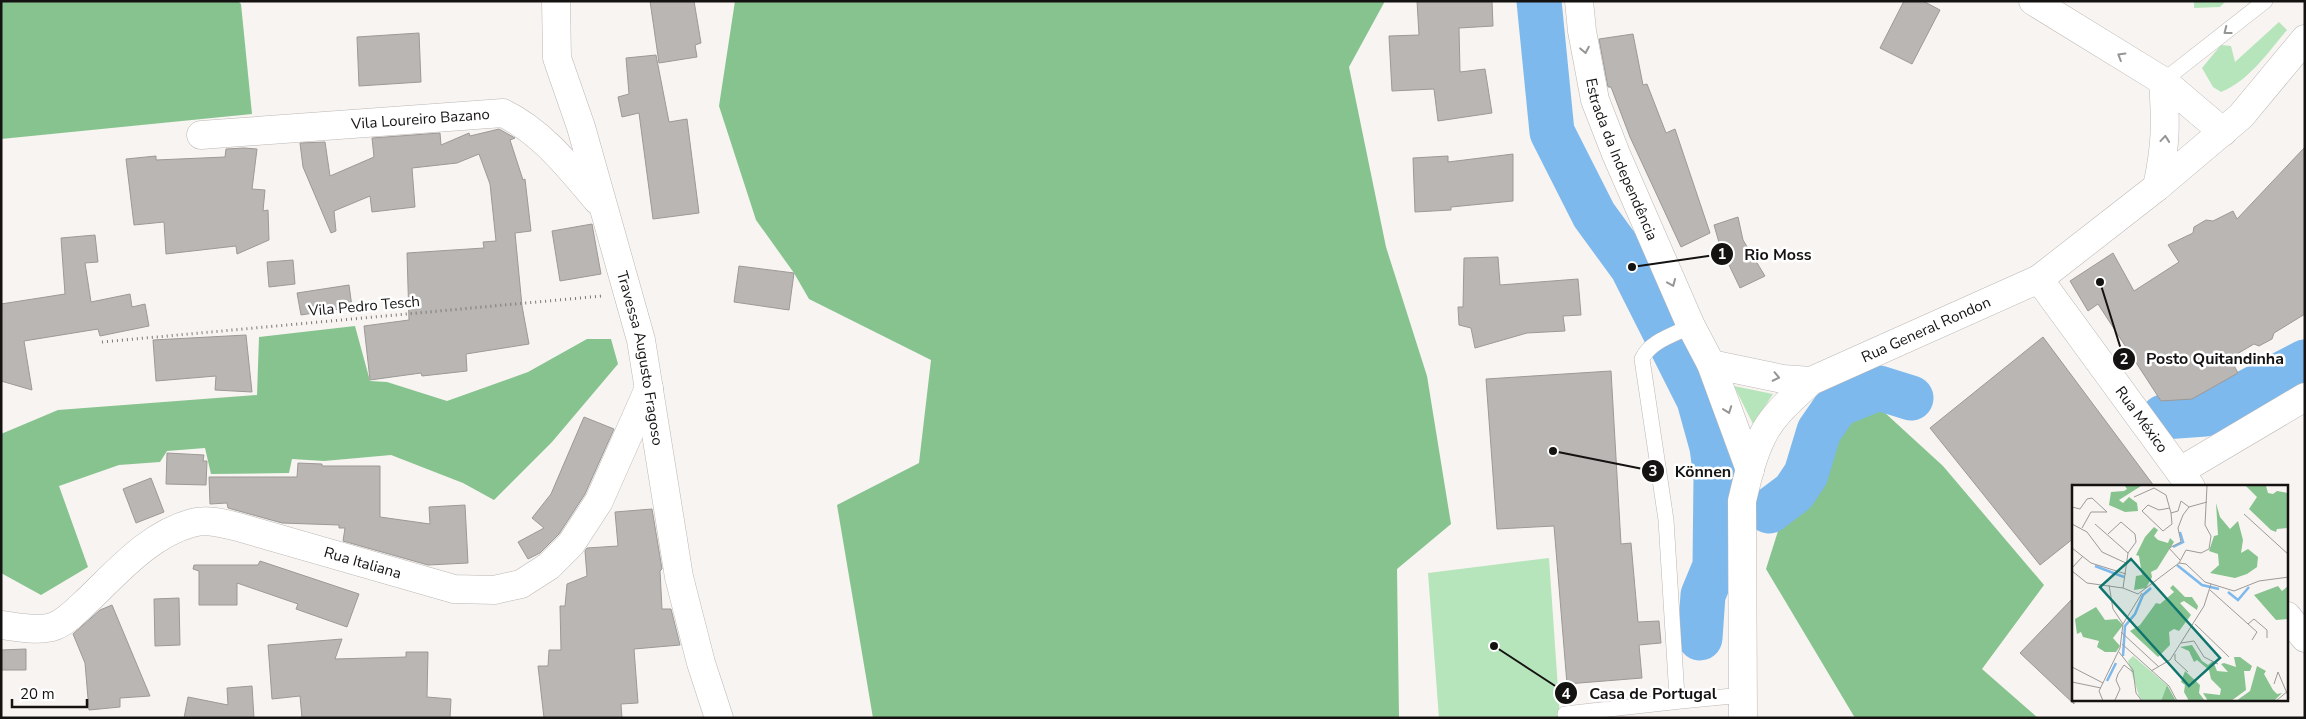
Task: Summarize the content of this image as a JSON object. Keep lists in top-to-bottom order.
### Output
{
  "streets": {
    "street": [
      "Vila Loureiro Bazano",
      "Estrada da Independência",
      "Rua General Rondon",
      "Travessa Augusto Fragoso",
      "Rua México",
      "Rua Italiana"
    ],
    "path": ["Vila Pedro Tesch"]
  },
  "crossings": [
    ["Vila Loureiro Bazano", "Travessa Augusto Fragoso"],
    ["Estrada da Independência", "Rua General Rondon"],
    ["Vila Pedro Tesch", "Travessa Augusto Fragoso"],
    ["Rua General Rondon", "Rua México"],
    ["Travessa Augusto Fragoso", "Rua Italiana"]
  ],
  "one_way": ["Estrada da Independência"],
  "places": [
    "Rio Moss",
    "Posto Quitandinha",
    "Können",
    "Casa de Portugal"
  ],
  "scale_bar": "20 m"
}
